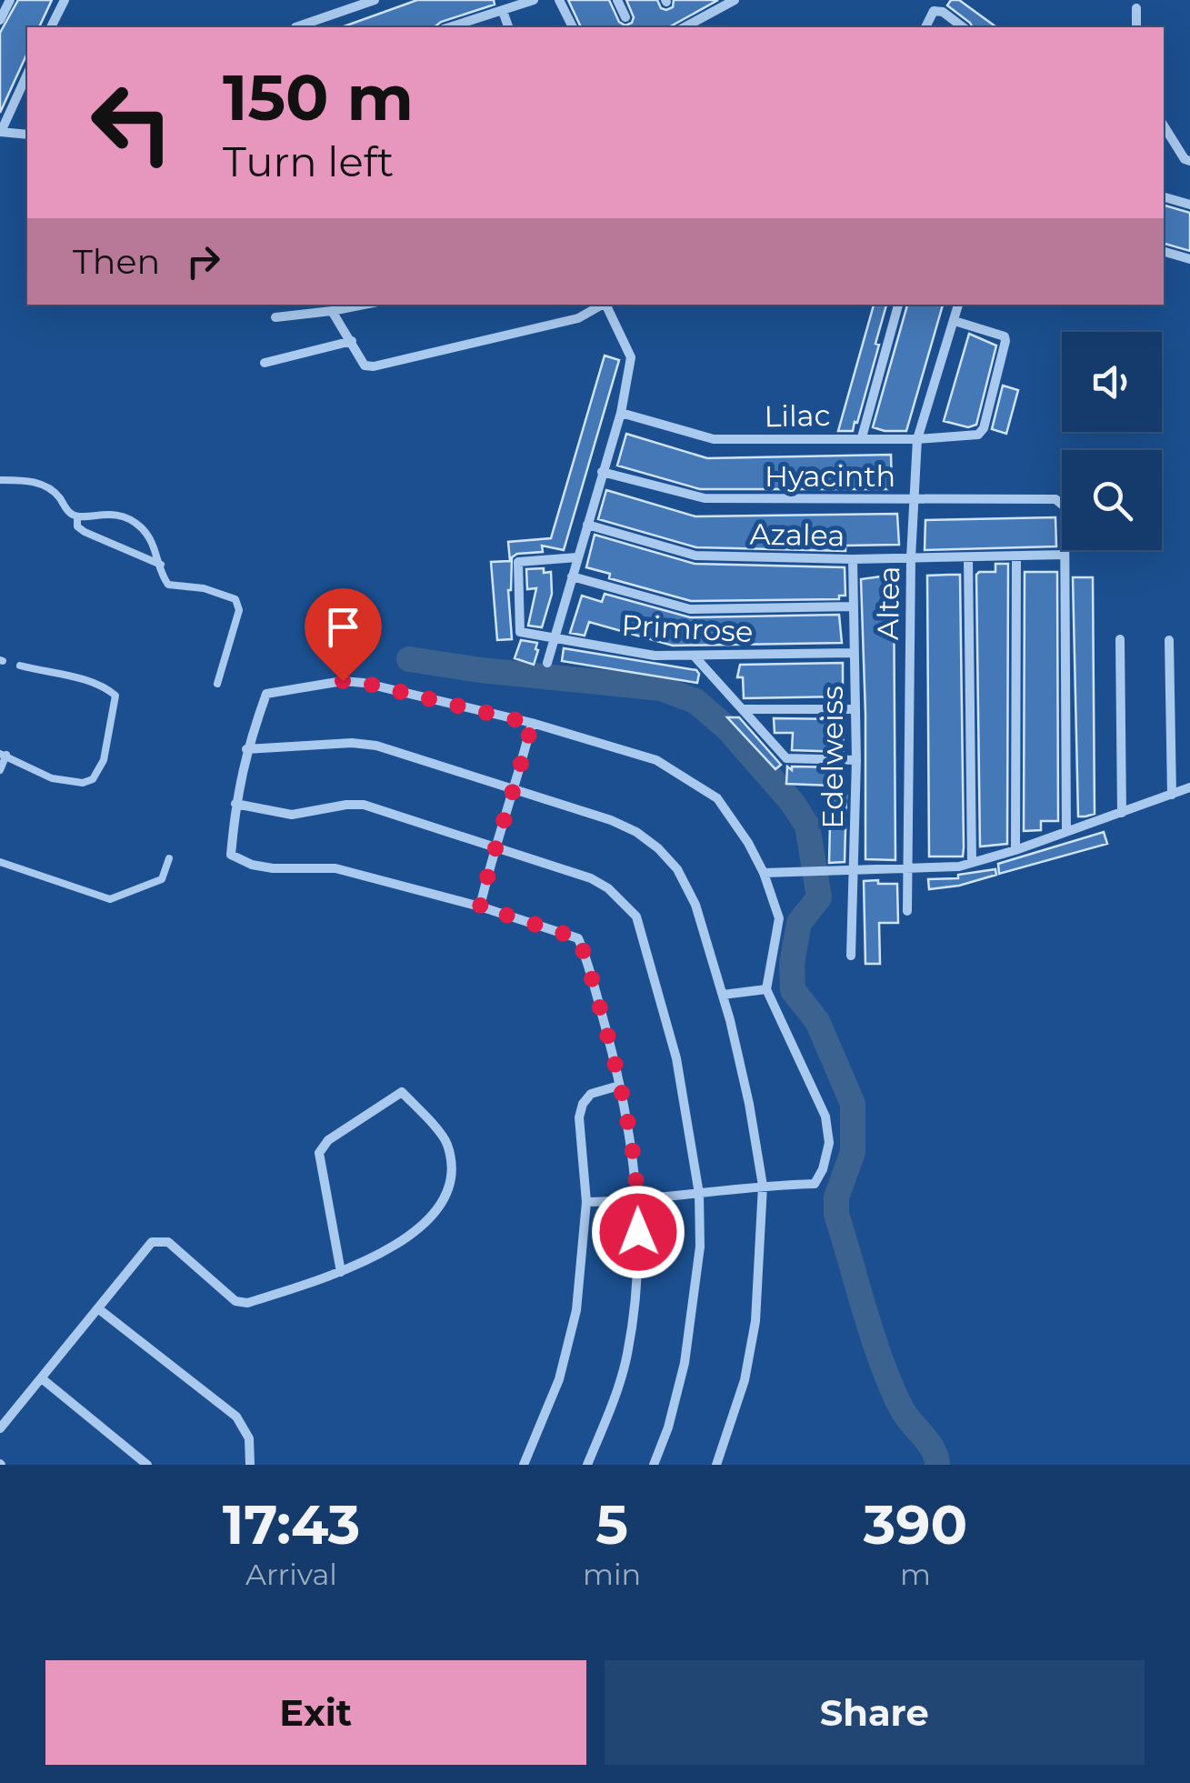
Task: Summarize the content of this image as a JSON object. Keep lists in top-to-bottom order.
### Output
{
  "streets": {
    "street": [
      "Lilac",
      "Hyacinth",
      "Azalea",
      "Altea",
      "Primrose",
      "Edelweiss"
    ]
  },
  "crossings": [
    ["Lilac", "Altea"],
    ["Hyacinth", "Azalea"],
    ["Hyacinth", "Altea"],
    ["Azalea", "Altea"],
    ["Azalea", "Edelweiss"],
    ["Primrose", "Edelweiss"]
  ],
  "page": {
    "turn": ["150 m", "Turn left"],
    "then": "Then",
    "eta": [
      "17:43",
      "Arrival",
      "5",
      "min",
      "390",
      "m"
    ],
    "buttons": ["Exit", "Share"]
  }
}
